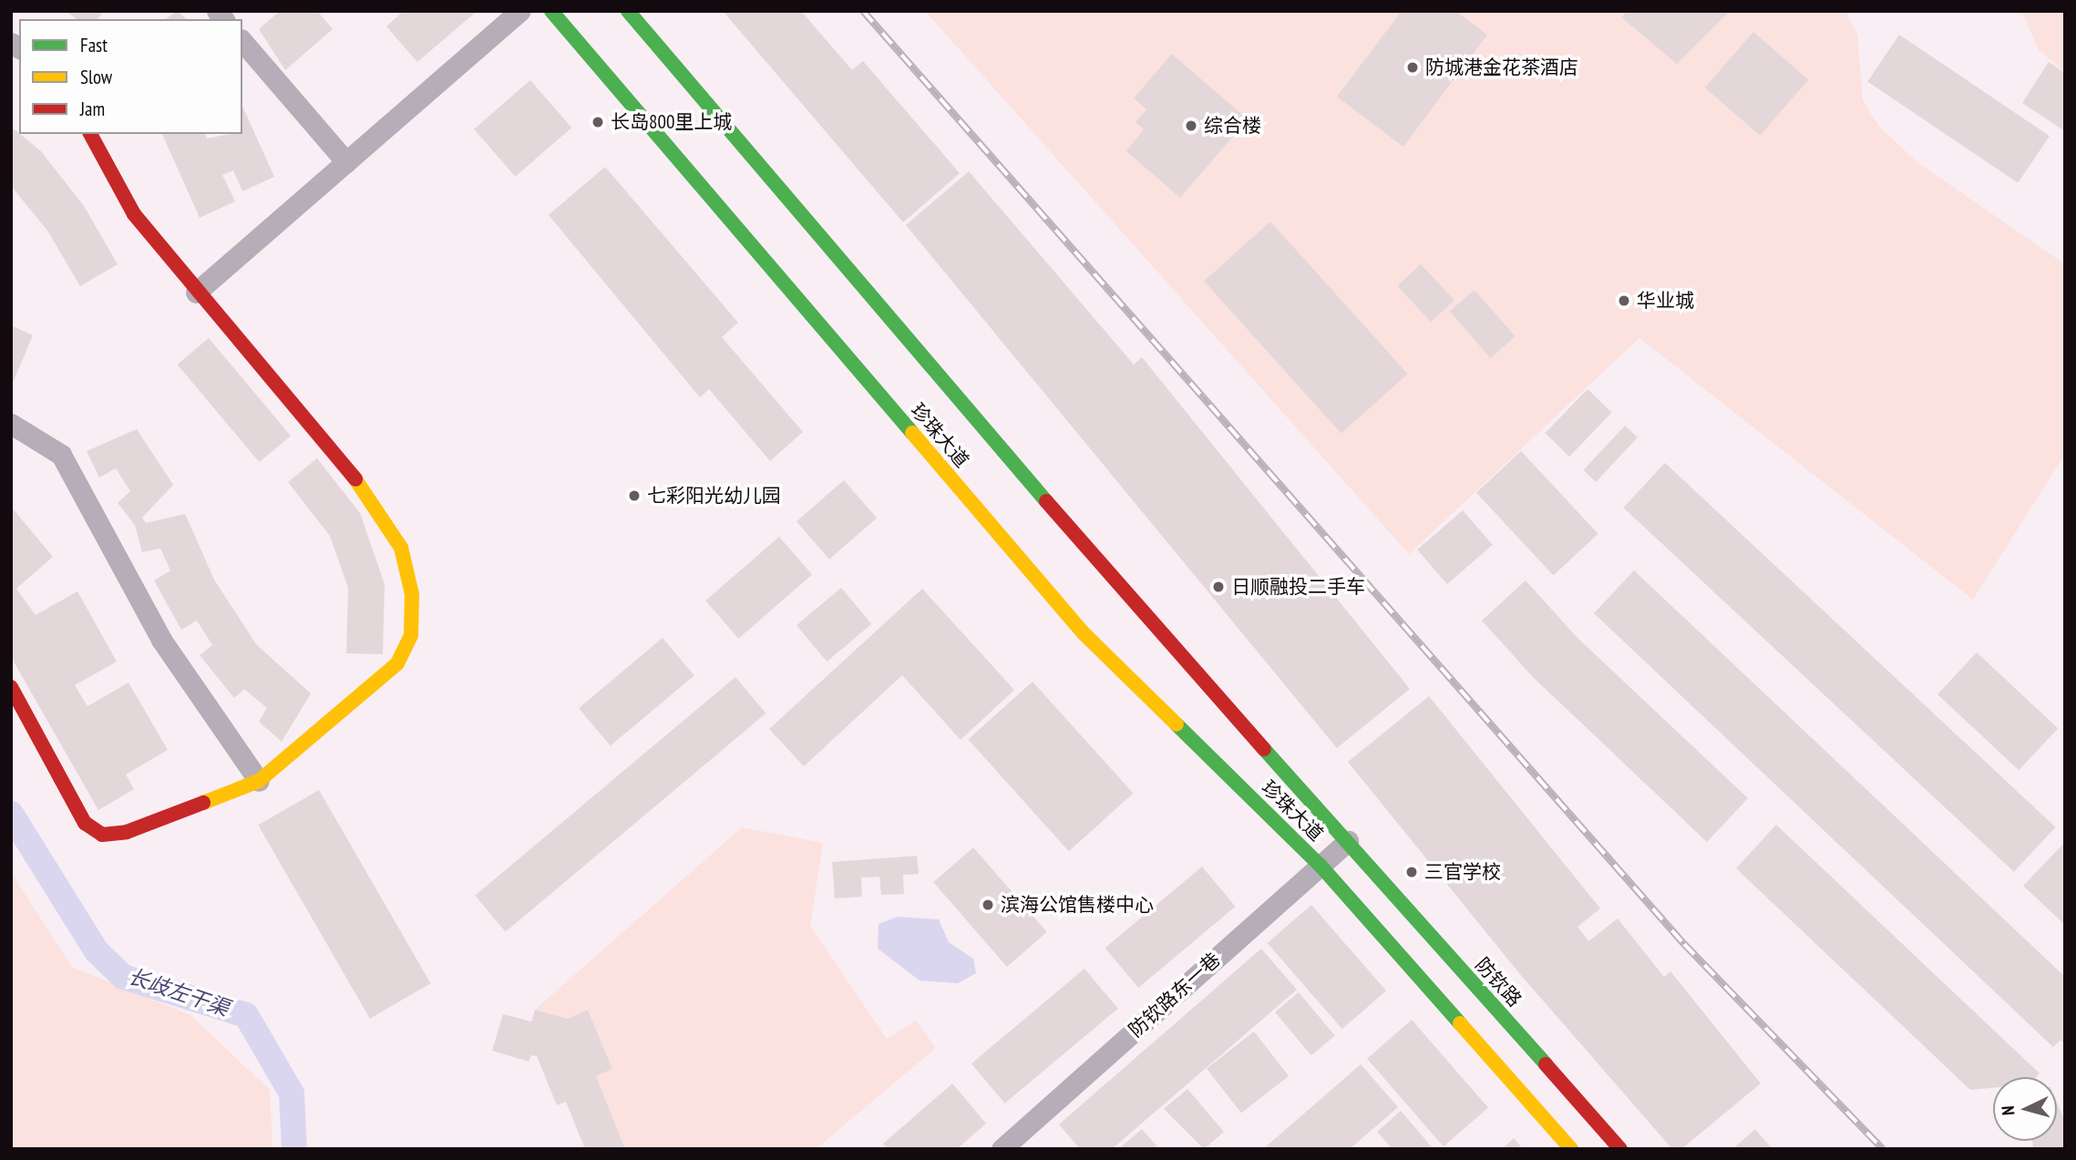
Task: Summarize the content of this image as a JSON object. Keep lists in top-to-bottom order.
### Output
{
  "streets": {
    "main road": ["珍珠大道", "防钦路"],
    "street": ["防钦路东一巷"]
  },
  "crossings": [
    ["珍珠大道", "防钦路"],
    ["珍珠大道", "防钦路东一巷"],
    ["防钦路", "防钦路东一巷"]
  ],
  "water": ["长歧左干渠"],
  "places": [
    "防城港金花茶酒店",
    "长岛800里上城",
    "综合楼",
    "华业城",
    "七彩阳光幼儿园",
    "日顺融投二手车",
    "三官学校",
    "滨海公馆售楼中心"
  ],
  "legend": ["Fast", "Slow", "Jam"],
  "north": "left"
}
